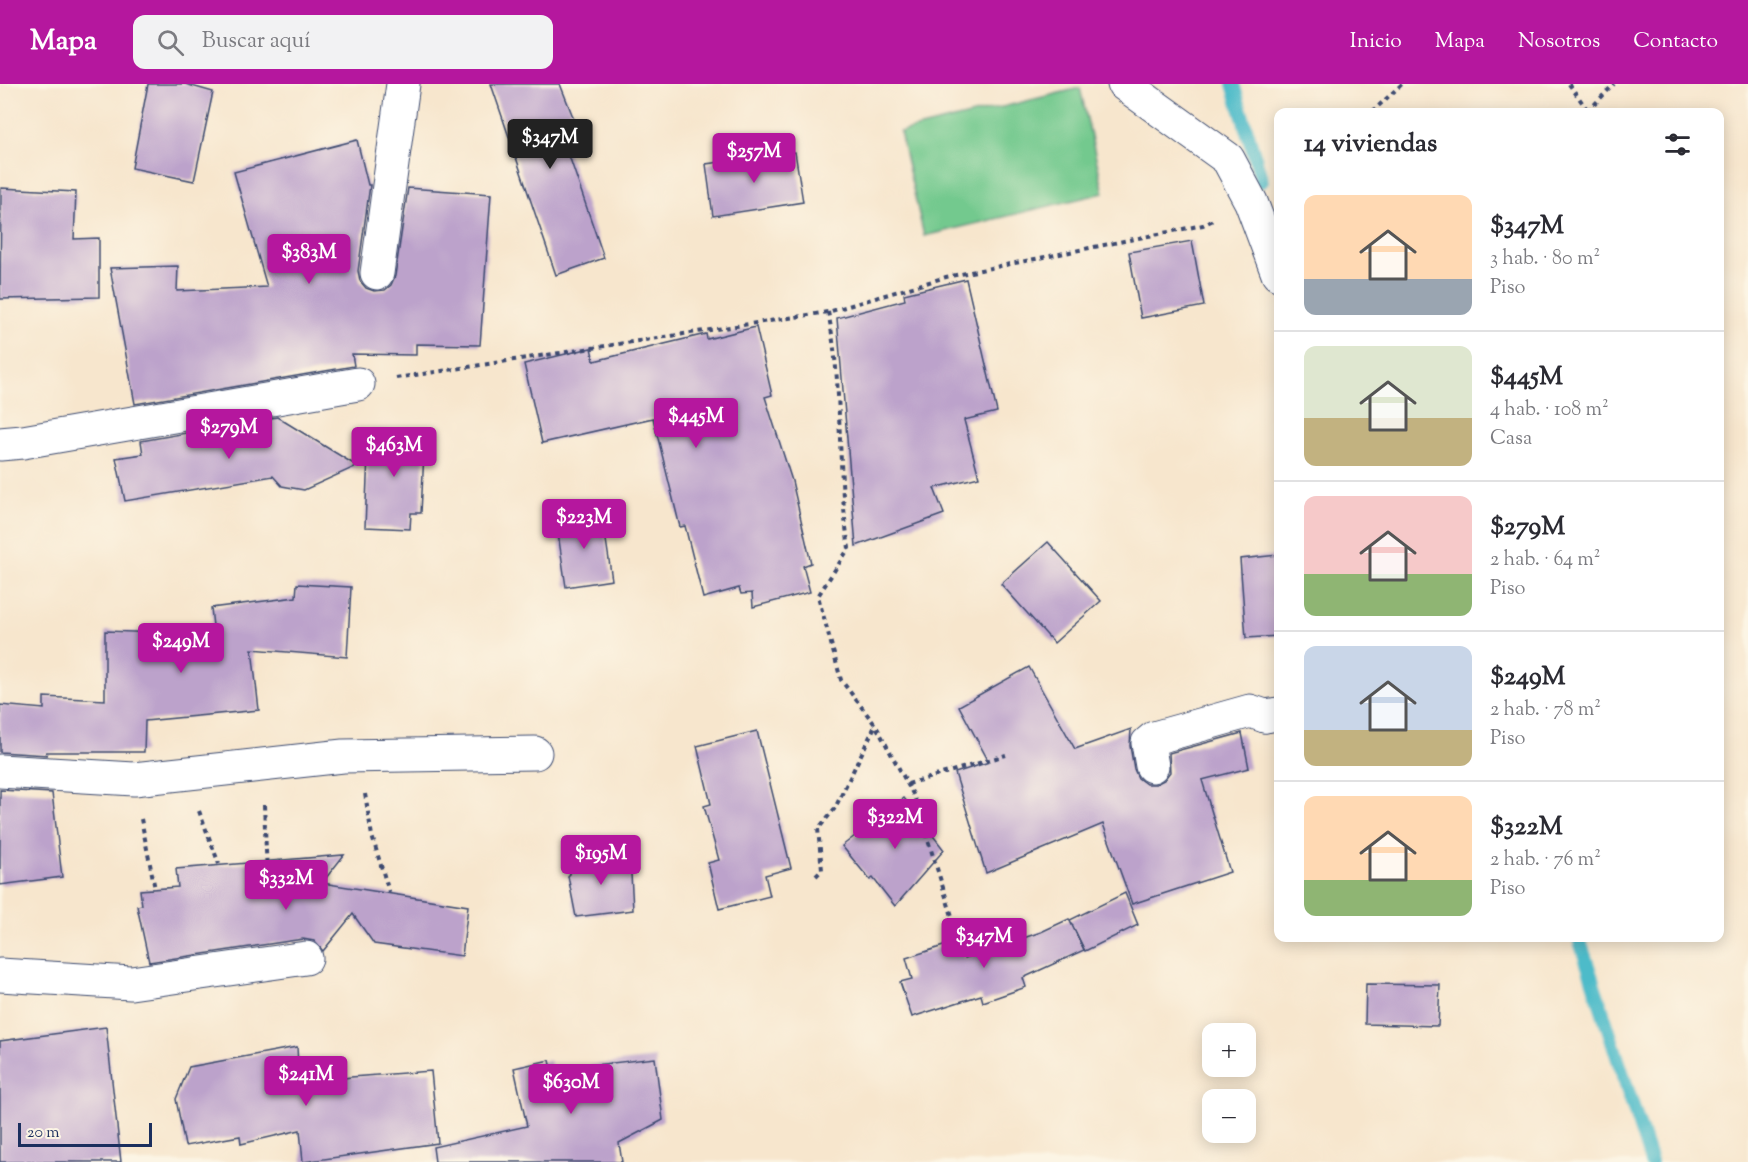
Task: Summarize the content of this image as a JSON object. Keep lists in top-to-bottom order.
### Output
{
  "scale_bar": "20 m",
  "page": {
    "header": "Mapa",
    "search": "Buscar aquí",
    "nav": [
      "Inicio",
      "Mapa",
      "Nosotros",
      "Contacto"
    ],
    "heading": "14 viviendas",
    "price": [
      "$347M",
      "$257M",
      "$383M",
      "$445M",
      "$279M",
      "$463M",
      "$223M",
      "$249M",
      "$322M",
      "$195M",
      "$332M",
      "$347M",
      "$241M",
      "$630M"
    ],
    "list": [
      {
        "name": "$347M",
        "note": "3 hab. · 80 m² · Piso"
      },
      {
        "name": "$445M",
        "note": "4 hab. · 108 m² · Casa"
      },
      {
        "name": "$279M",
        "note": "2 hab. · 64 m² · Piso"
      },
      {
        "name": "$249M",
        "note": "2 hab. · 78 m² · Piso"
      },
      {
        "name": "$322M",
        "note": "2 hab. · 76 m² · Piso"
      }
    ],
    "map_buttons": ["+", "−"],
    "scale": "20 m"
  }
}
